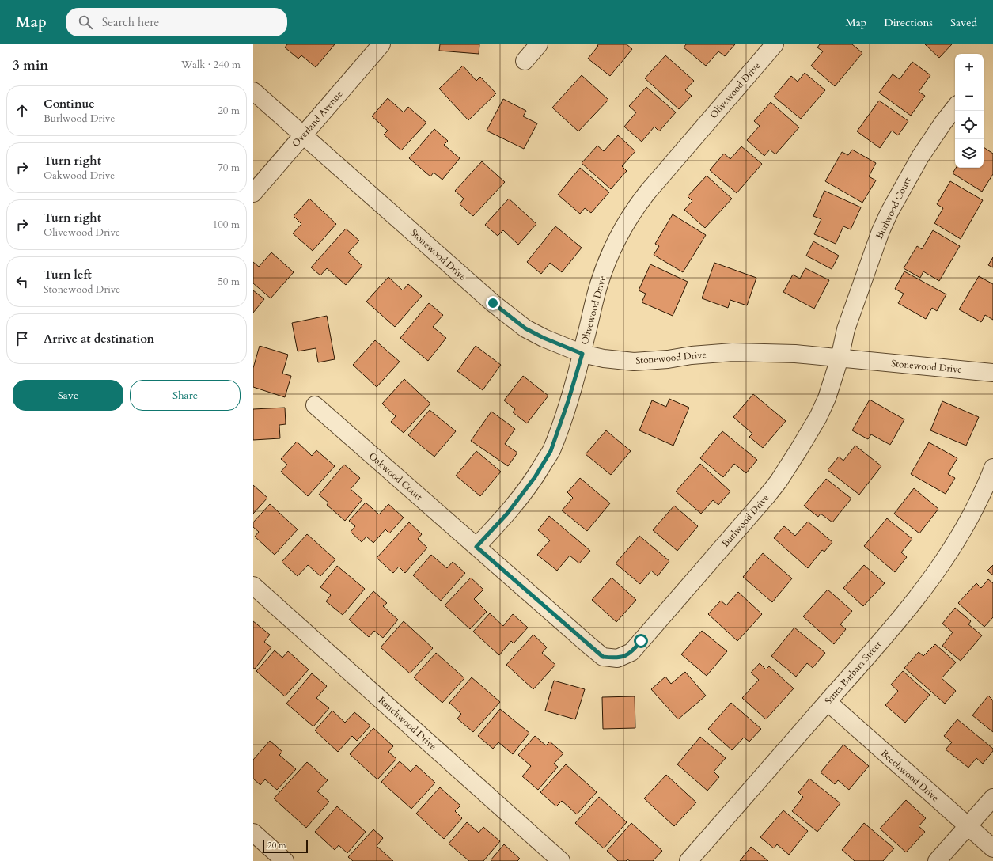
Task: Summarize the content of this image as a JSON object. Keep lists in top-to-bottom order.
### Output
{
  "streets": {
    "street": [
      "Olivewood Drive",
      "Overland Avenue",
      "Burlwood Court",
      "Stonewood Drive",
      "Oakwood Court",
      "Burlwood Drive",
      "Santa Barbara Street",
      "Ranchwood Drive",
      "Beechwood Drive"
    ]
  },
  "crossings": [
    ["Olivewood Drive", "Stonewood Drive"],
    ["Olivewood Drive", "Oakwood Court"],
    ["Overland Avenue", "Stonewood Drive"],
    ["Burlwood Court", "Stonewood Drive"],
    ["Burlwood Court", "Burlwood Drive"],
    ["Stonewood Drive", "Burlwood Drive"],
    ["Oakwood Court", "Burlwood Drive"],
    ["Santa Barbara Street", "Beechwood Drive"]
  ],
  "scale_bar": "20 m",
  "page": {
    "header": "Map",
    "search": "Search here",
    "nav": ["Map", "Directions", "Saved"],
    "heading": ["3 min", "Walk · 240 m"],
    "map_buttons": ["+", "−"],
    "list": [
      ["Continue", "Burlwood Drive", "20 m"],
      ["Turn right", "Oakwood Drive", "70 m"],
      ["Turn right", "Olivewood Drive", "100 m"],
      ["Turn left", "Stonewood Drive", "50 m"],
      "Arrive at destination"
    ],
    "buttons": ["Save", "Share"],
    "scale": "20 m"
  }
}
